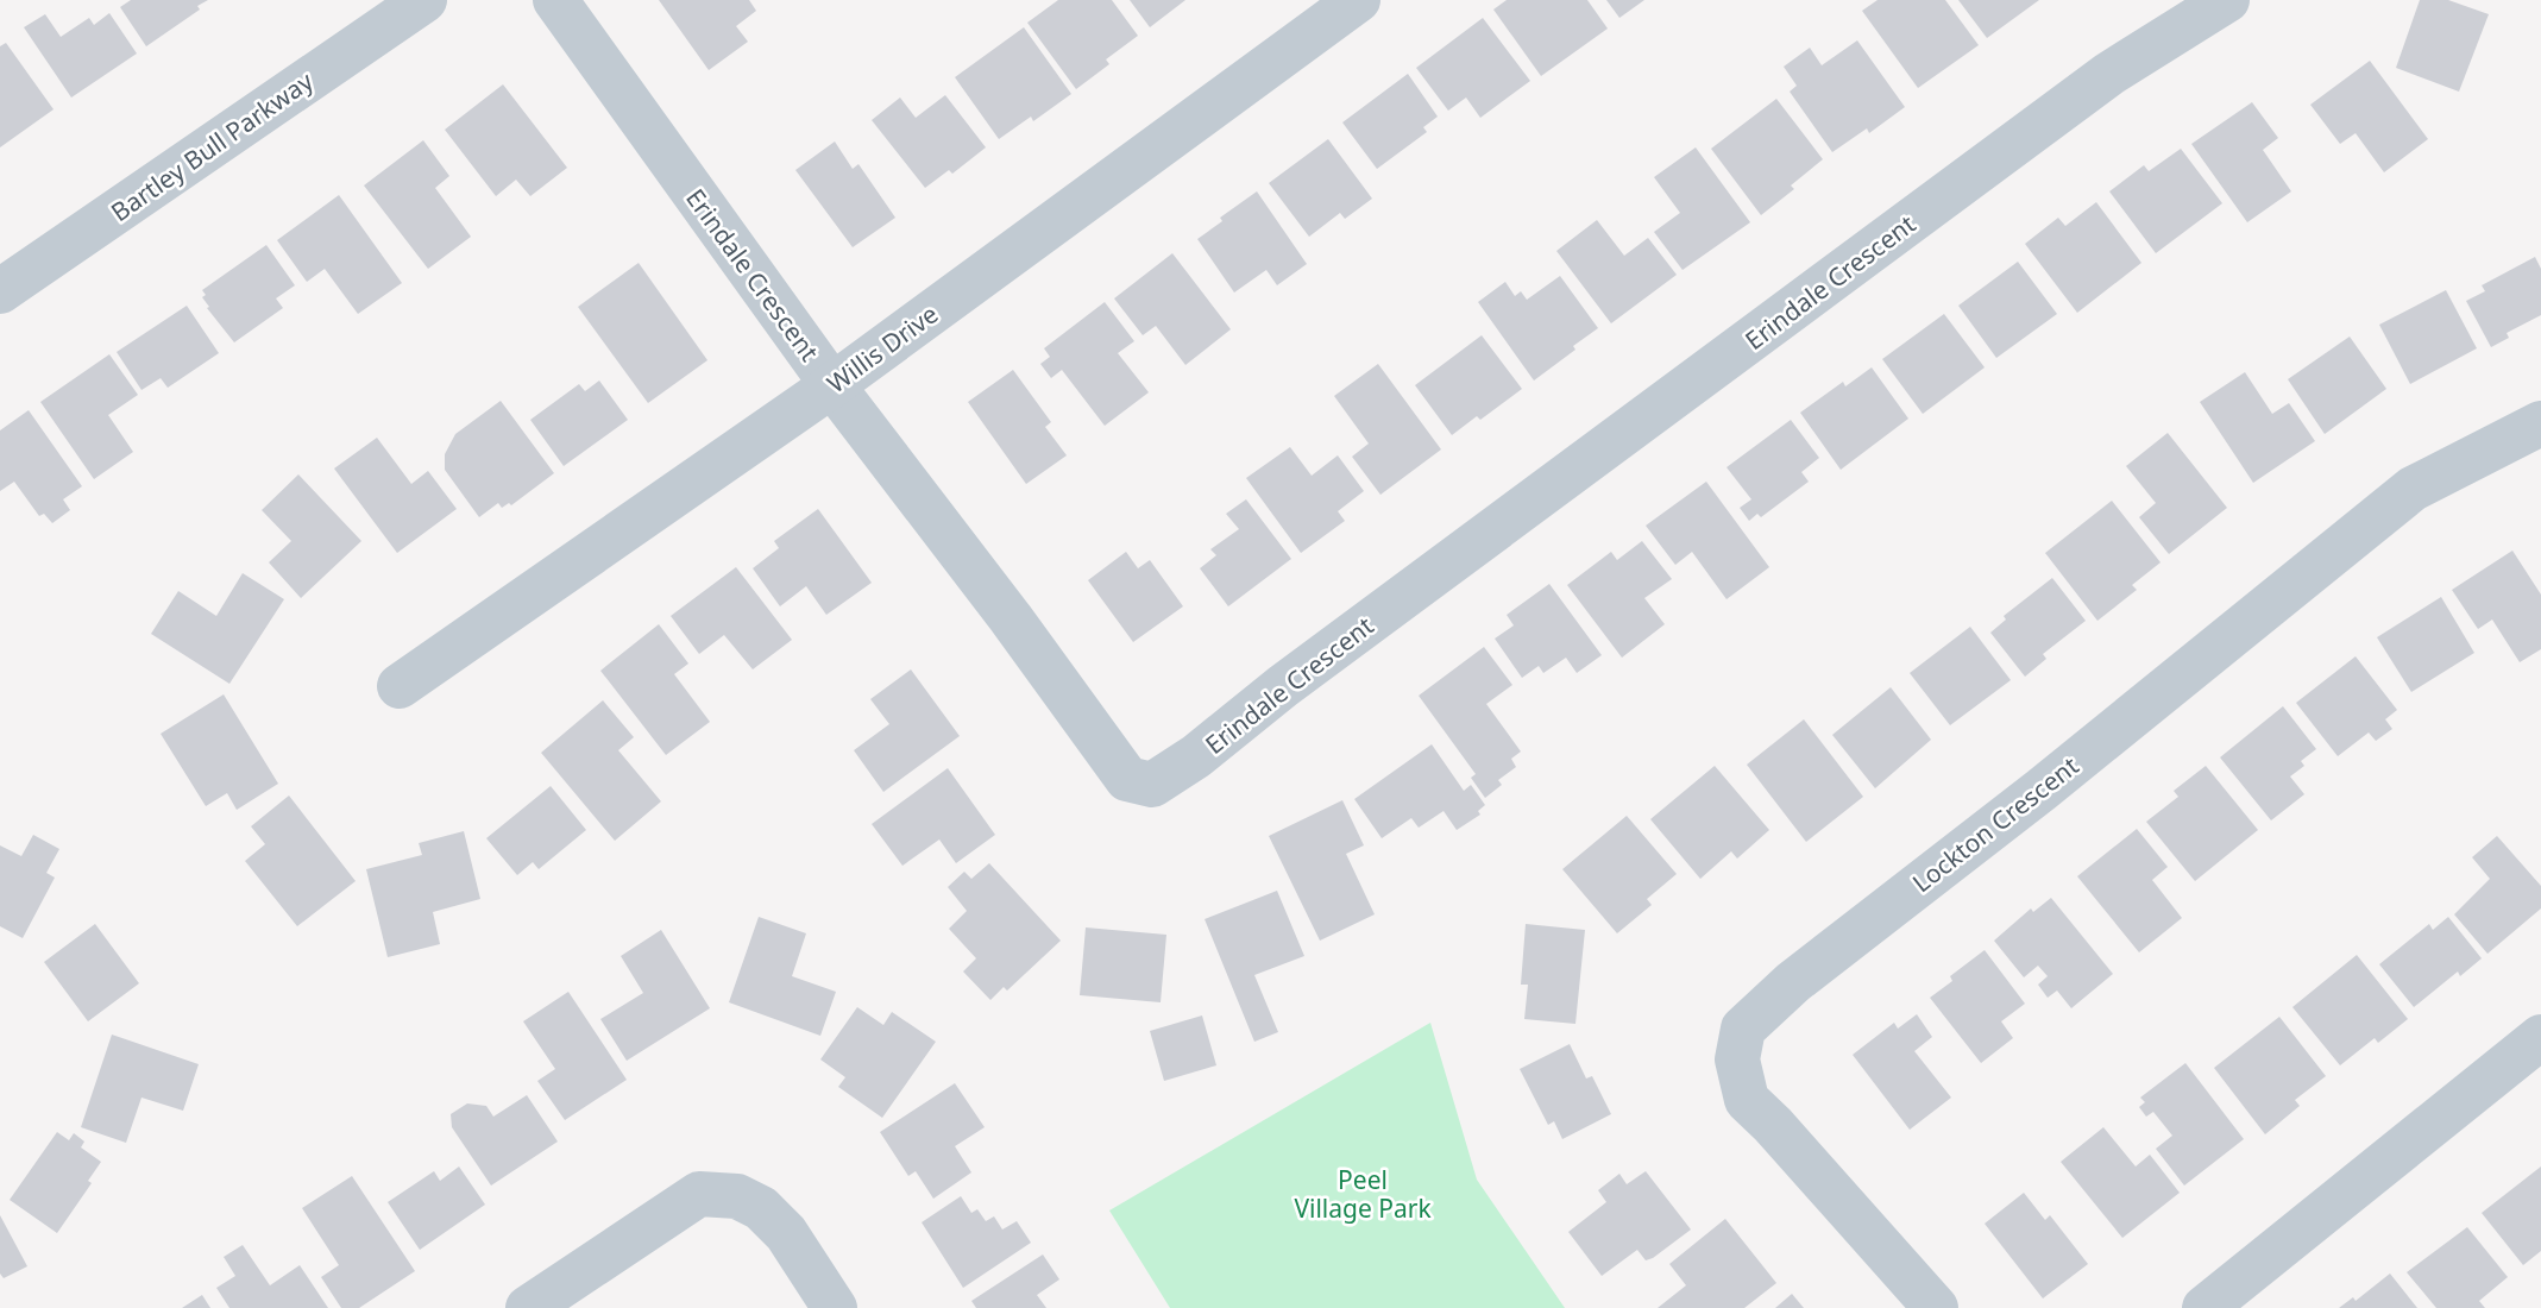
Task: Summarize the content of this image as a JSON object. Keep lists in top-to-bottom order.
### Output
{
  "streets": {
    "street": [
      "Bartley Bull Parkway",
      "Erindale Crescent",
      "Willis Drive",
      "Lockton Crescent"
    ]
  },
  "crossings": [
    ["Erindale Crescent", "Willis Drive"]
  ],
  "parks": ["Peel Village Park"]
}
